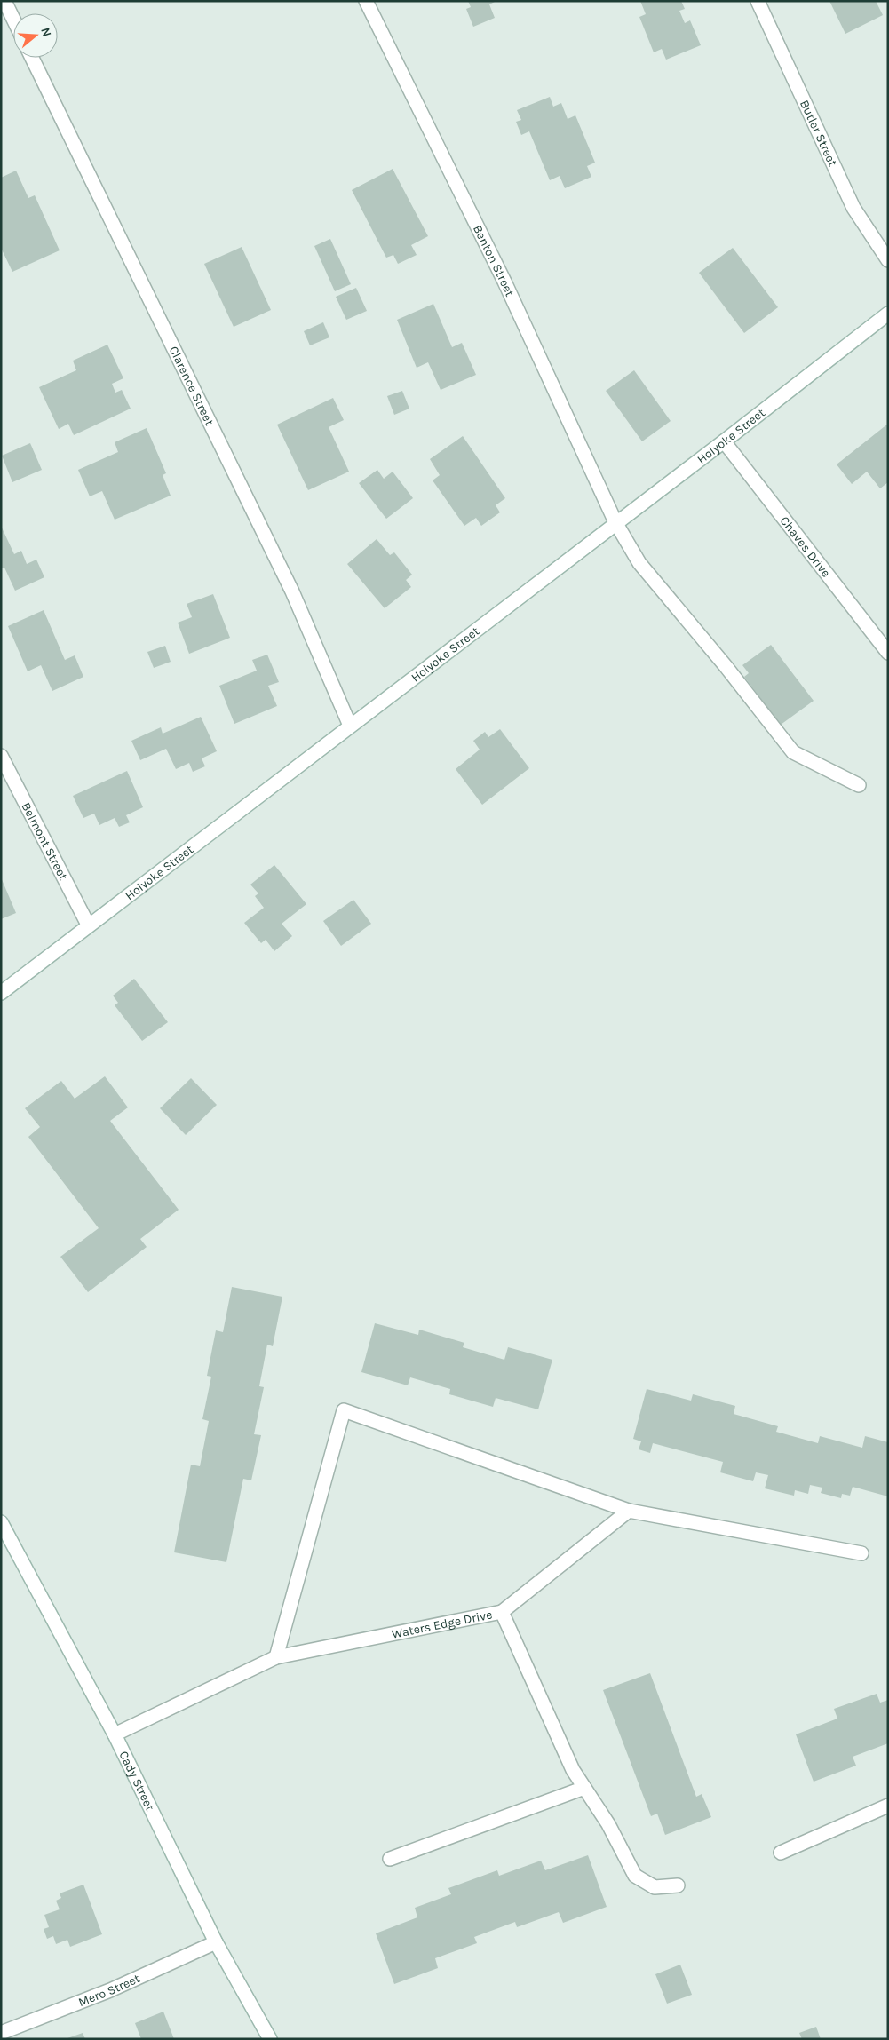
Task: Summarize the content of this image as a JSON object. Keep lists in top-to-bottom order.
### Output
{
  "streets": {
    "street": [
      "Butler Street",
      "Benton Street",
      "Clarence Street",
      "Holyoke Street",
      "Chaves Drive",
      "Belmont Street",
      "Waters Edge Drive",
      "Cady Street",
      "Mero Street"
    ]
  },
  "crossings": [
    ["Benton Street", "Holyoke Street"],
    ["Clarence Street", "Holyoke Street"],
    ["Holyoke Street", "Chaves Drive"],
    ["Holyoke Street", "Belmont Street"],
    ["Waters Edge Drive", "Cady Street"],
    ["Cady Street", "Mero Street"]
  ],
  "north": "right"
}
